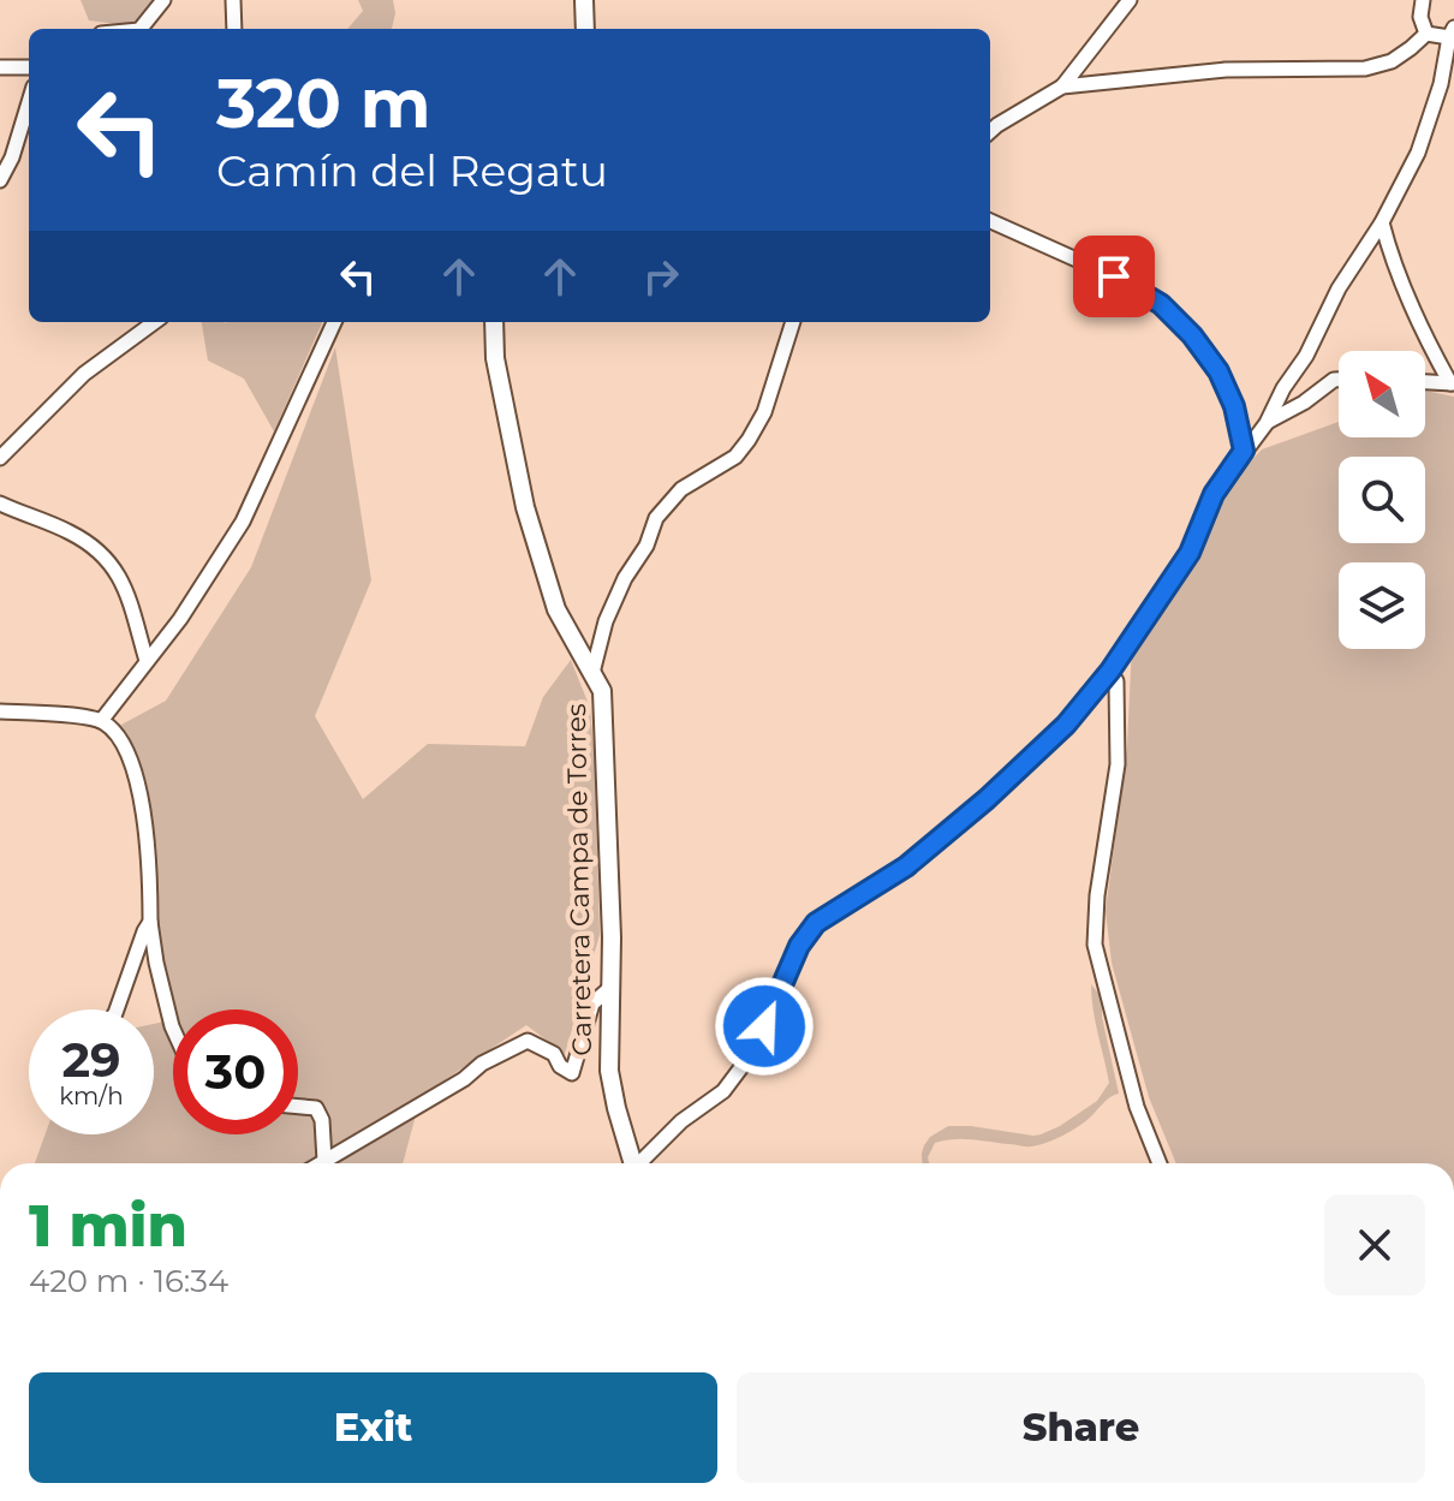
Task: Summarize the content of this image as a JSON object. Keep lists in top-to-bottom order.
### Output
{
  "streets": {
    "street": ["Carretera Campa de Torres"]
  },
  "north": "top left",
  "page": {
    "turn": ["320 m", "Camín del Regatu"],
    "speed": "29 km/h",
    "limit": "30",
    "heading": ["1 min", "420 m · 16:34"],
    "buttons": ["Exit", "Share"]
  }
}
